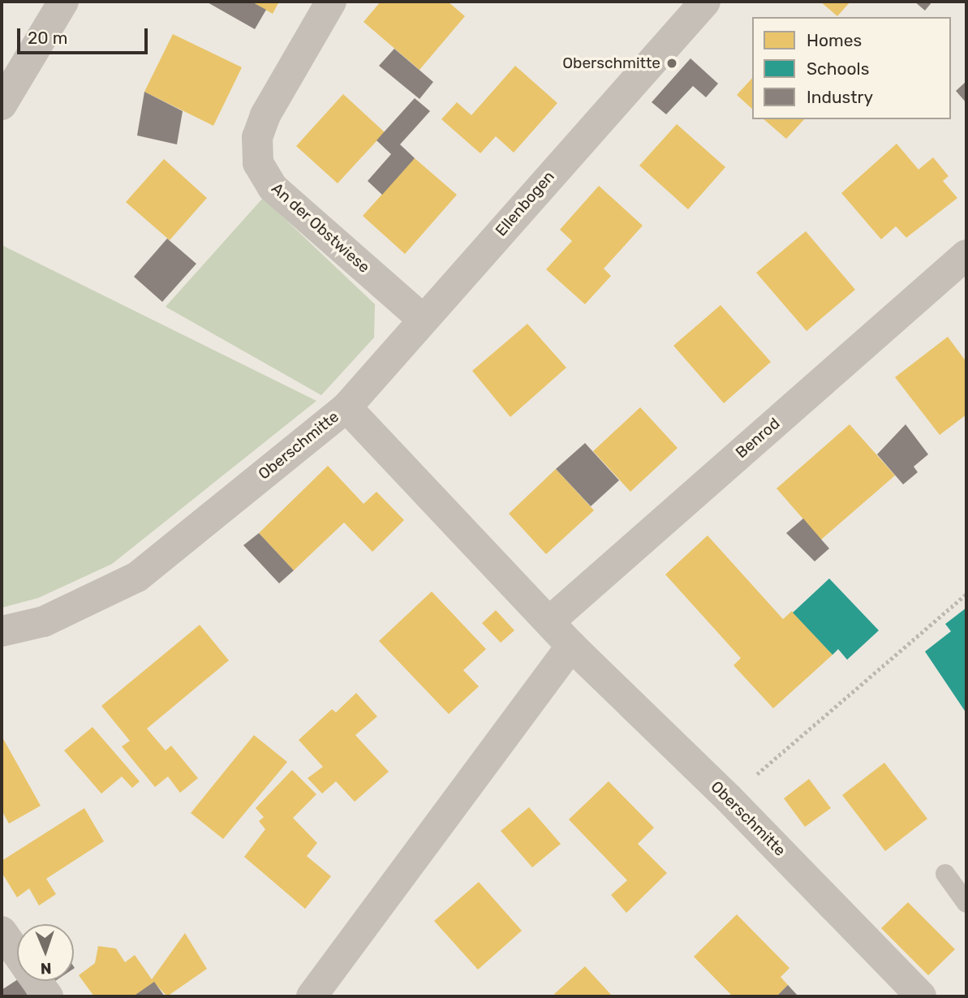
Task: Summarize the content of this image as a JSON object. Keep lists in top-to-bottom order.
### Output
{
  "streets": {
    "street": [
      "Ellenbogen",
      "An der Obstwiese",
      "Benrod",
      "Oberschmitte"
    ]
  },
  "crossings": [
    ["Ellenbogen", "An der Obstwiese"],
    ["Ellenbogen", "Oberschmitte"],
    ["Benrod", "Oberschmitte"]
  ],
  "places": ["Oberschmitte"],
  "legend": ["Homes", "Schools", "Industry"],
  "scale_bar": "20 m",
  "north": "bottom"
}
